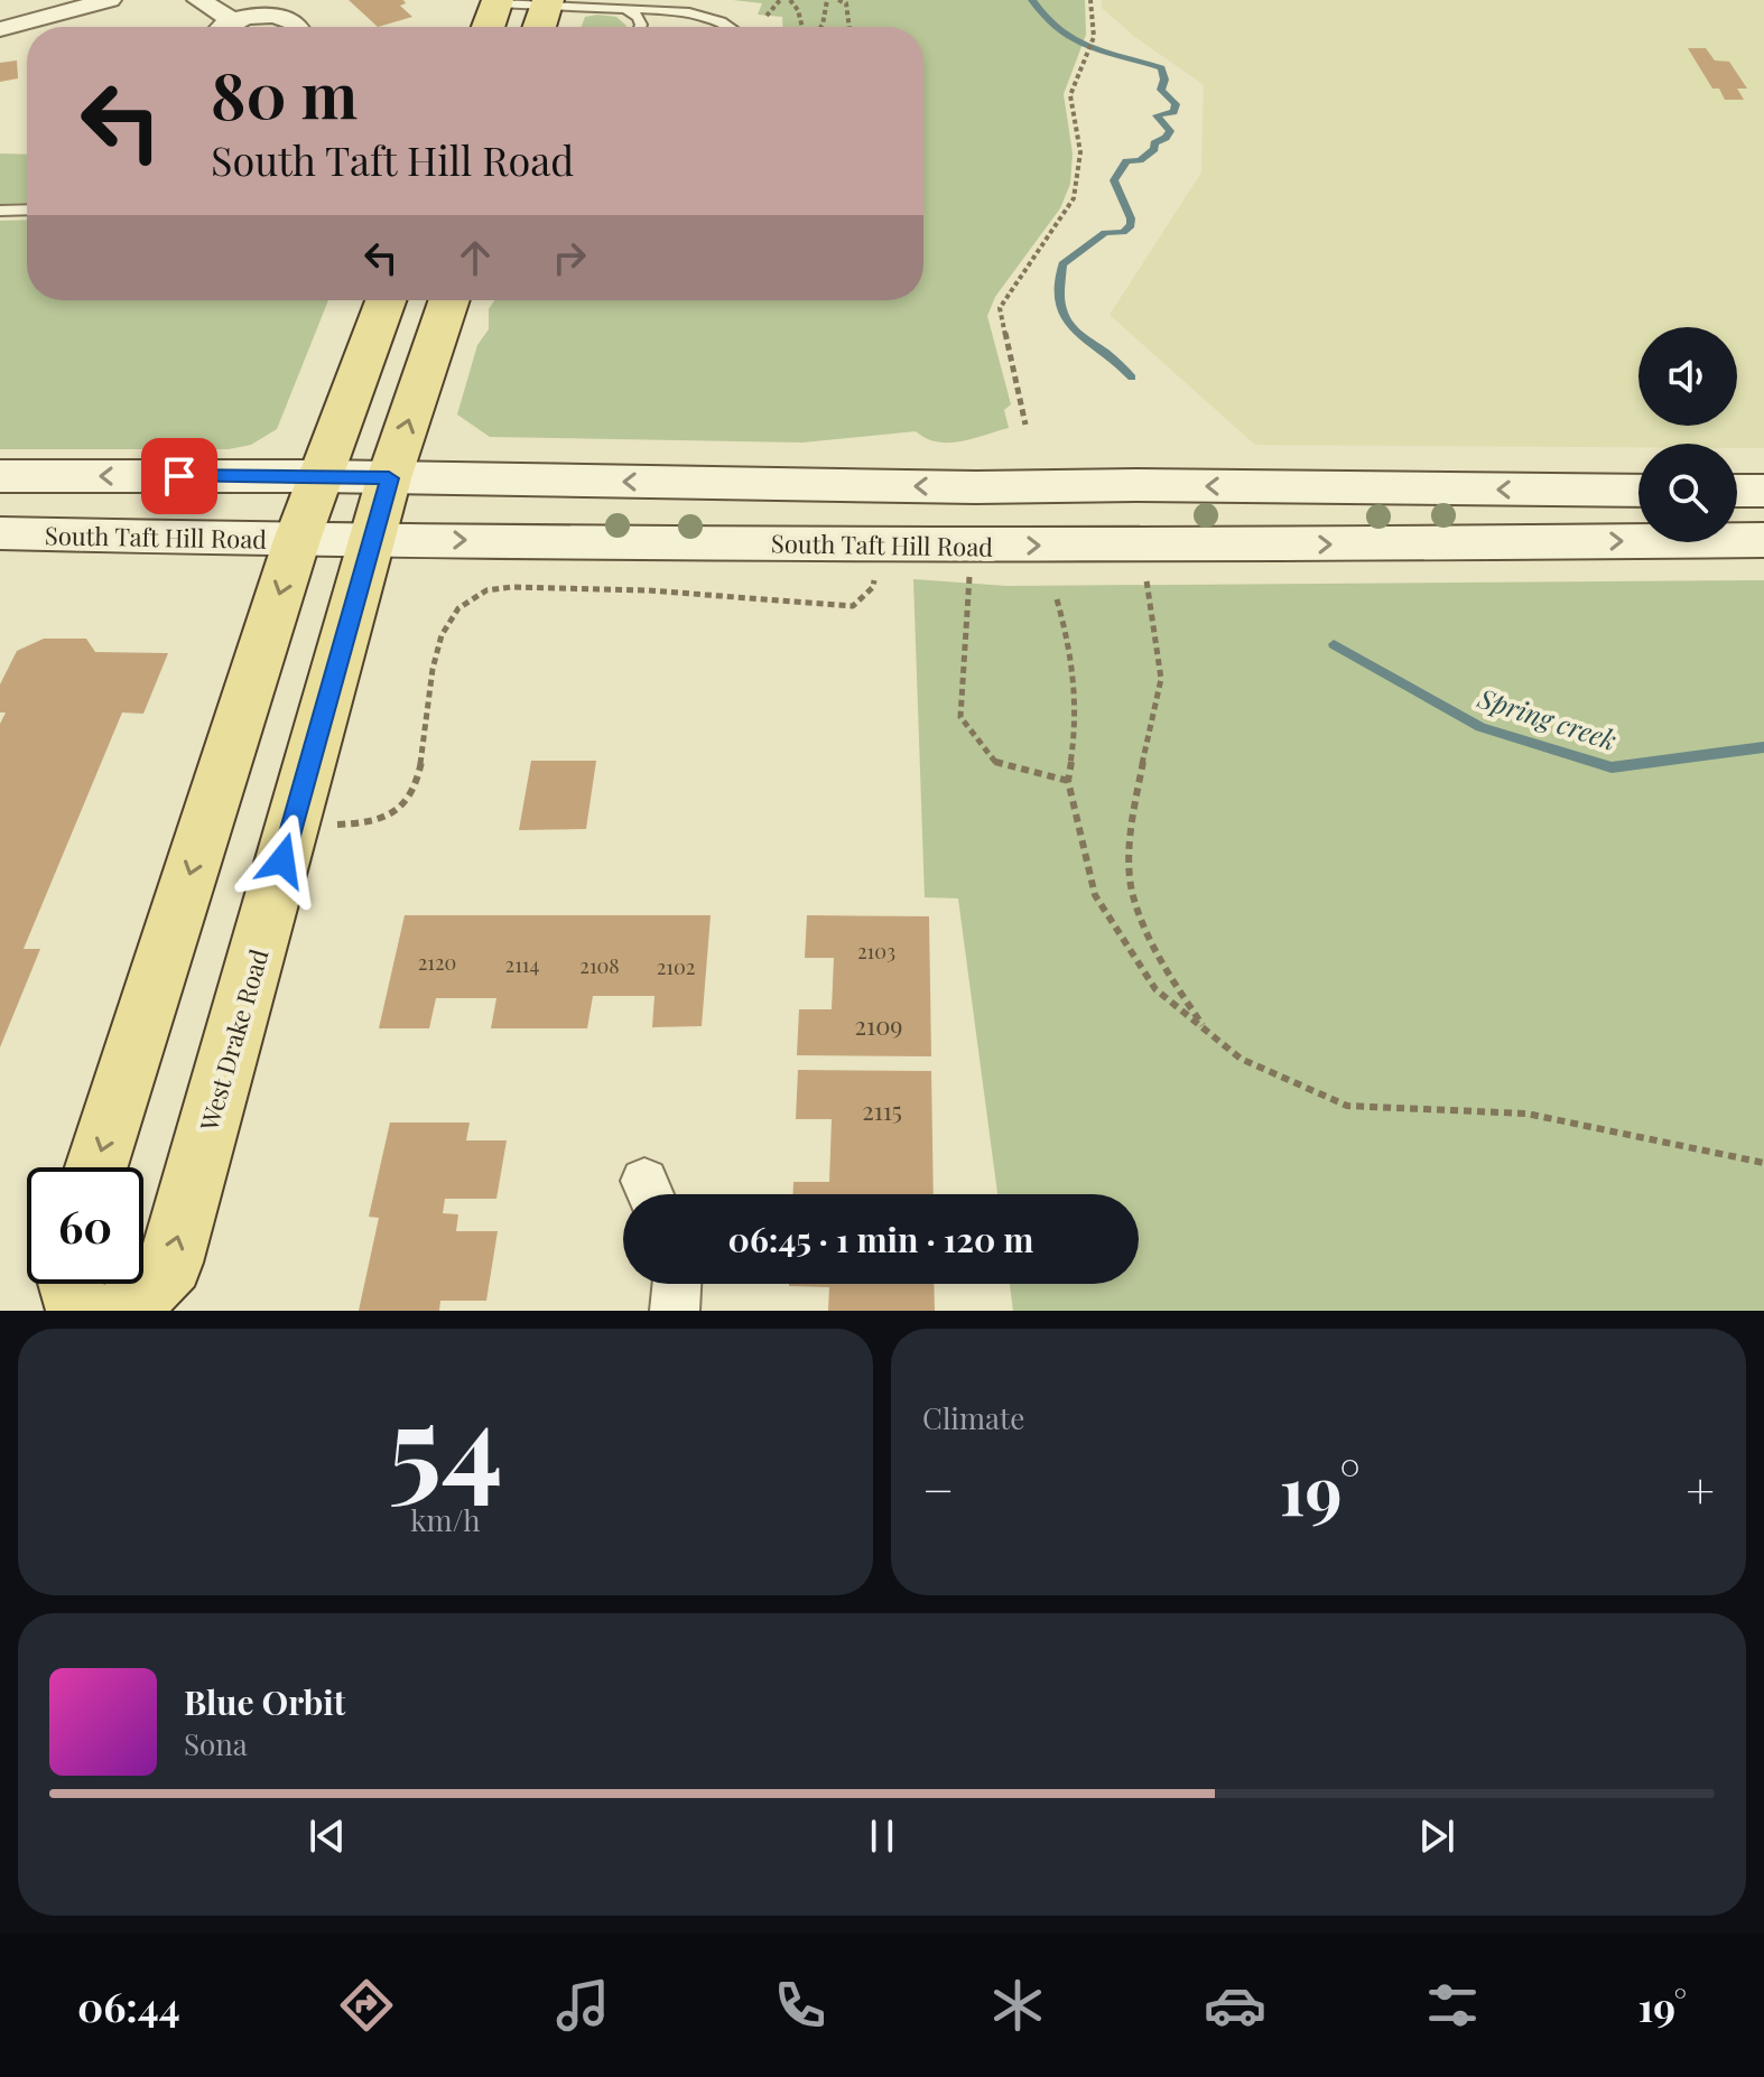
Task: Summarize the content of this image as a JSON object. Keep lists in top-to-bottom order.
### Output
{
  "streets": {
    "main road": ["South Taft Hill Road", "West Drake Road"]
  },
  "crossings": [
    ["South Taft Hill Road", "West Drake Road"]
  ],
  "water": ["Spring creek"],
  "house_numbers": [
    "2103",
    "2120",
    "2114",
    "2108",
    "2102",
    "2109",
    "2115"
  ],
  "page": {
    "turn": ["80 m", "South Taft Hill Road"],
    "limit": "60",
    "trip": "06:45 · 1 min · 120 m",
    "tile": [
      ["54", "km/h"],
      "Climate"
    ],
    "heat": ["−", "19°", "+"],
    "song": ["Blue Orbit", "Sona"],
    "tabs": ["06:44", "19°"]
  }
}
